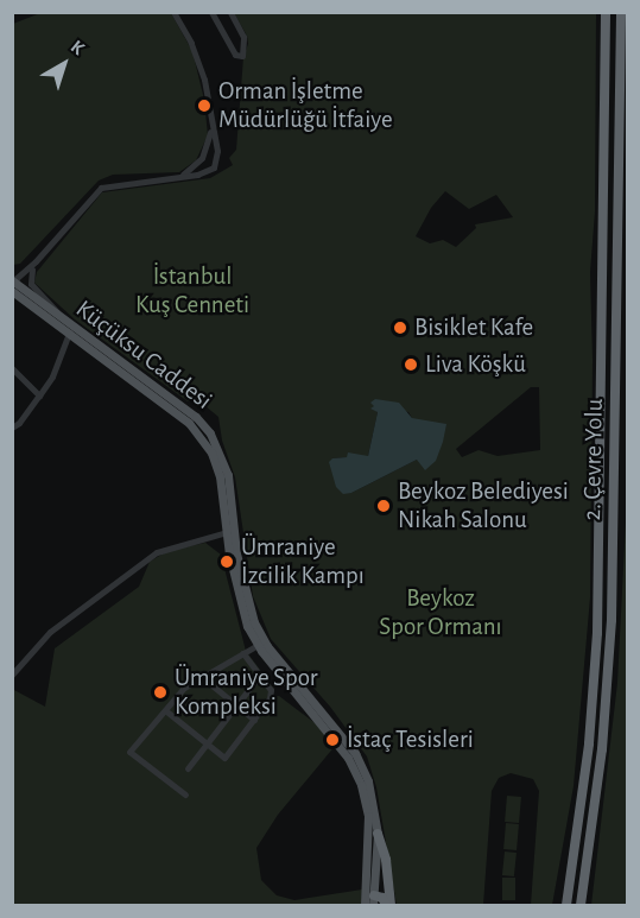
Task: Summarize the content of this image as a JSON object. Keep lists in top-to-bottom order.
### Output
{
  "streets": {
    "highway": ["2. Çevre Yolu"],
    "main road": ["Küçüksu Caddesi"]
  },
  "parks": ["İstanbul Kuş Cenneti", "Beykoz Spor Ormanı"],
  "places": [
    "Orman İşletme Müdürlüğü İtfaiye",
    "Bisiklet Kafe",
    "Liva Köşkü",
    "Beykoz Belediyesi Nikah Salonu",
    "Ümraniye İzcilik Kampı",
    "Ümraniye Spor Kompleksi",
    "İstaç Tesisleri"
  ],
  "north": "top right"
}
